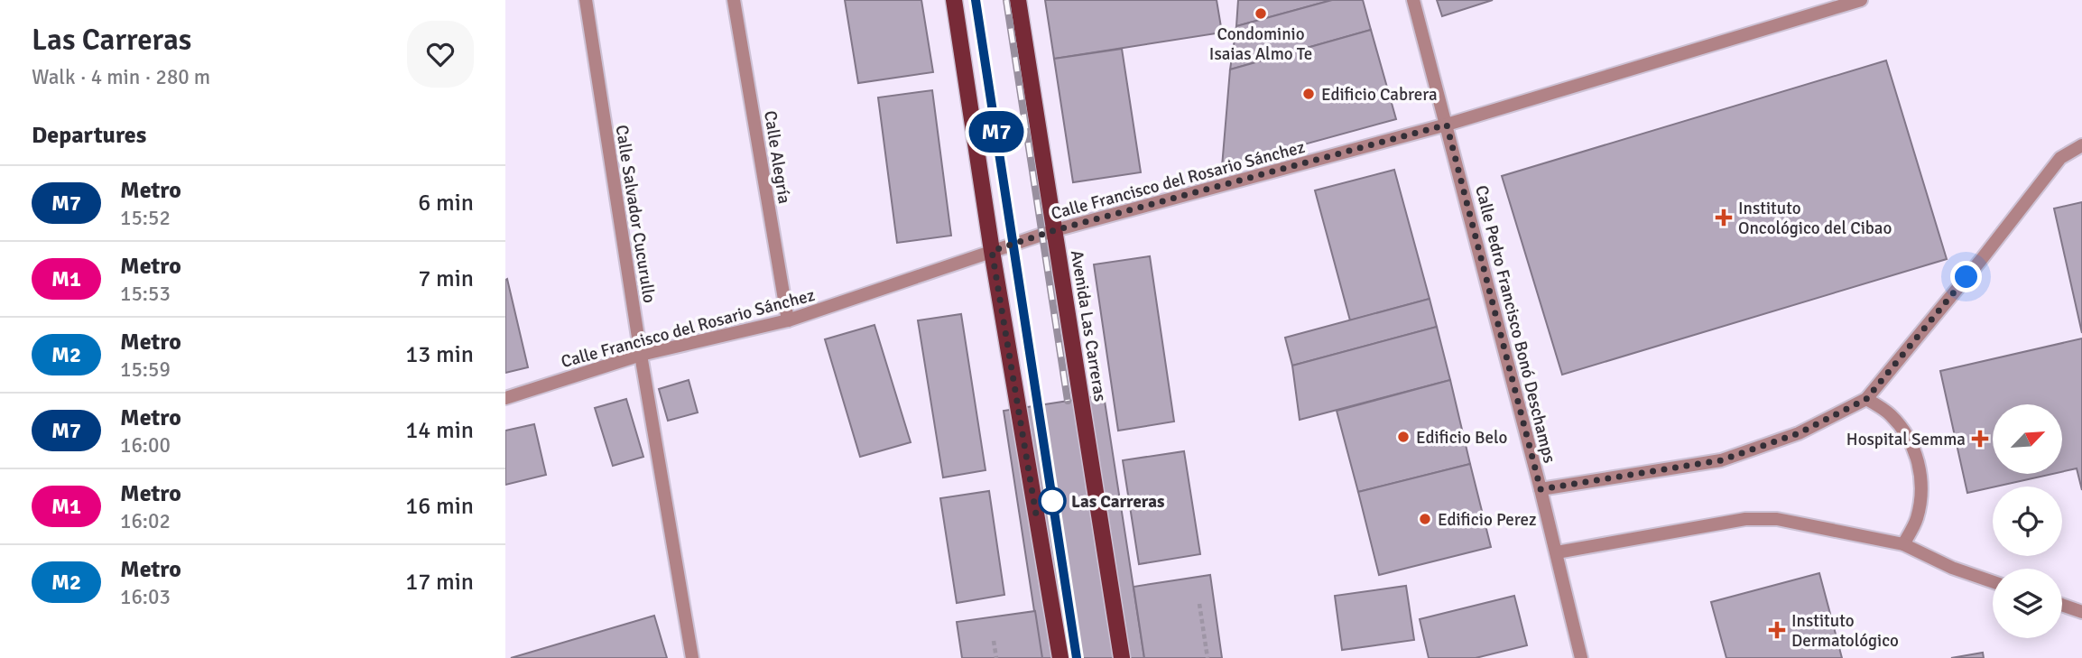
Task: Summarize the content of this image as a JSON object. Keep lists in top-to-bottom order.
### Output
{
  "streets": {
    "main road": ["Avenida Las Carreras"],
    "street": [
      "Calle Alegría",
      "Calle Francisco del Rosario Sánchez",
      "Calle Salvador Cucurullo",
      "Calle Pedro Francisco Bonó Deschamps"
    ]
  },
  "crossings": [
    ["Calle Alegría", "Calle Francisco del Rosario Sánchez"],
    ["Calle Francisco del Rosario Sánchez", "Calle Salvador Cucurullo"],
    ["Calle Francisco del Rosario Sánchez", "Calle Pedro Francisco Bonó Deschamps"],
    ["Calle Francisco del Rosario Sánchez", "Avenida Las Carreras"]
  ],
  "places": {
    "other": [
      "Condominio Isaias Almo Te",
      "Edificio Cabrera",
      "Edificio Belo",
      "Las Carreras",
      "Edificio Perez"
    ],
    "health": ["Instituto Oncológico del Cibao", "Hospital Semma", "Instituto Dermatológico"]
  },
  "lines": ["metro line M7"],
  "north": "top right",
  "page": {
    "heading": [
      ["Las Carreras", "Walk · 4 min · 280 m"],
      "Departures"
    ],
    "on_map": "M7",
    "list": [
      {
        "mark": "M7",
        "name": "Metro",
        "note": "15:52",
        "value": "6 min"
      },
      {
        "mark": "M1",
        "name": "Metro",
        "note": "15:53",
        "value": "7 min"
      },
      {
        "mark": "M2",
        "name": "Metro",
        "note": "15:59",
        "value": "13 min"
      },
      {
        "mark": "M7",
        "name": "Metro",
        "note": "16:00",
        "value": "14 min"
      },
      {
        "mark": "M1",
        "name": "Metro",
        "note": "16:02",
        "value": "16 min"
      },
      {
        "mark": "M2",
        "name": "Metro",
        "note": "16:03",
        "value": "17 min"
      }
    ]
  }
}
